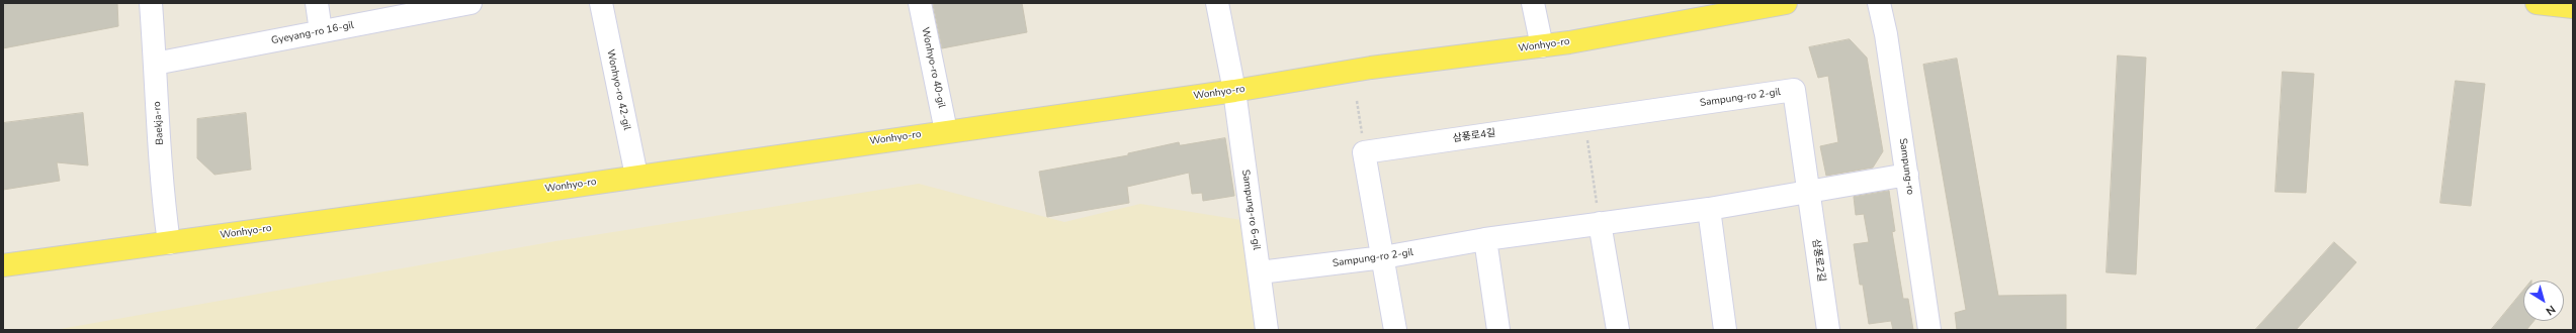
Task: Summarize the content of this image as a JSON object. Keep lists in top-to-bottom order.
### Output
{
  "streets": {
    "main road": ["Wonhyo-ro"],
    "street": [
      "Gyeyang-ro 16-gil",
      "Wonhyo-ro 40-gil",
      "Wonhyo-ro 42-gil",
      "Sampung-ro 2-gil",
      "Baekja-ro",
      "삼풍로4길",
      "Sampung-ro",
      "Sampung-ro 6-gil",
      "삼풍로2길"
    ]
  },
  "crossings": [
    ["Gyeyang-ro 16-gil", "Baekja-ro"],
    ["Wonhyo-ro", "Wonhyo-ro 40-gil"],
    ["Wonhyo-ro", "Wonhyo-ro 42-gil"],
    ["Wonhyo-ro", "Baekja-ro"],
    ["Wonhyo-ro", "Sampung-ro 6-gil"],
    ["Sampung-ro 2-gil", "삼풍로4길"],
    ["Sampung-ro 2-gil", "Sampung-ro"],
    ["Sampung-ro 2-gil", "Sampung-ro 6-gil"],
    ["Sampung-ro 2-gil", "삼풍로2길"]
  ],
  "north": "bottom right"
}
